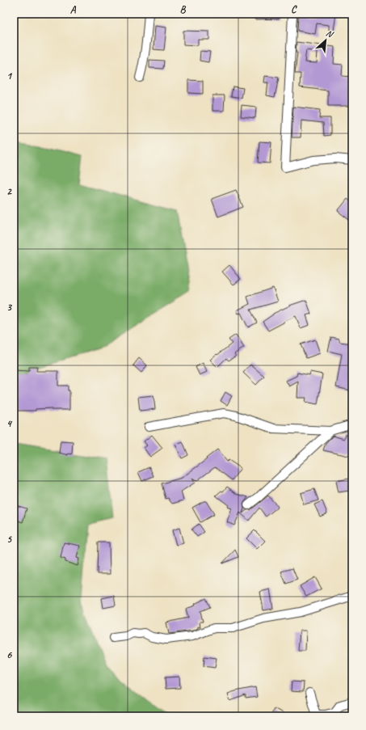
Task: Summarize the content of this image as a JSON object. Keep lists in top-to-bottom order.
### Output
{
  "north": "top right",
  "grid": {
    "columns": ["A", "B", "C"],
    "rows": [
      "1",
      "2",
      "3",
      "4",
      "5",
      "6"
    ]
  }
}
